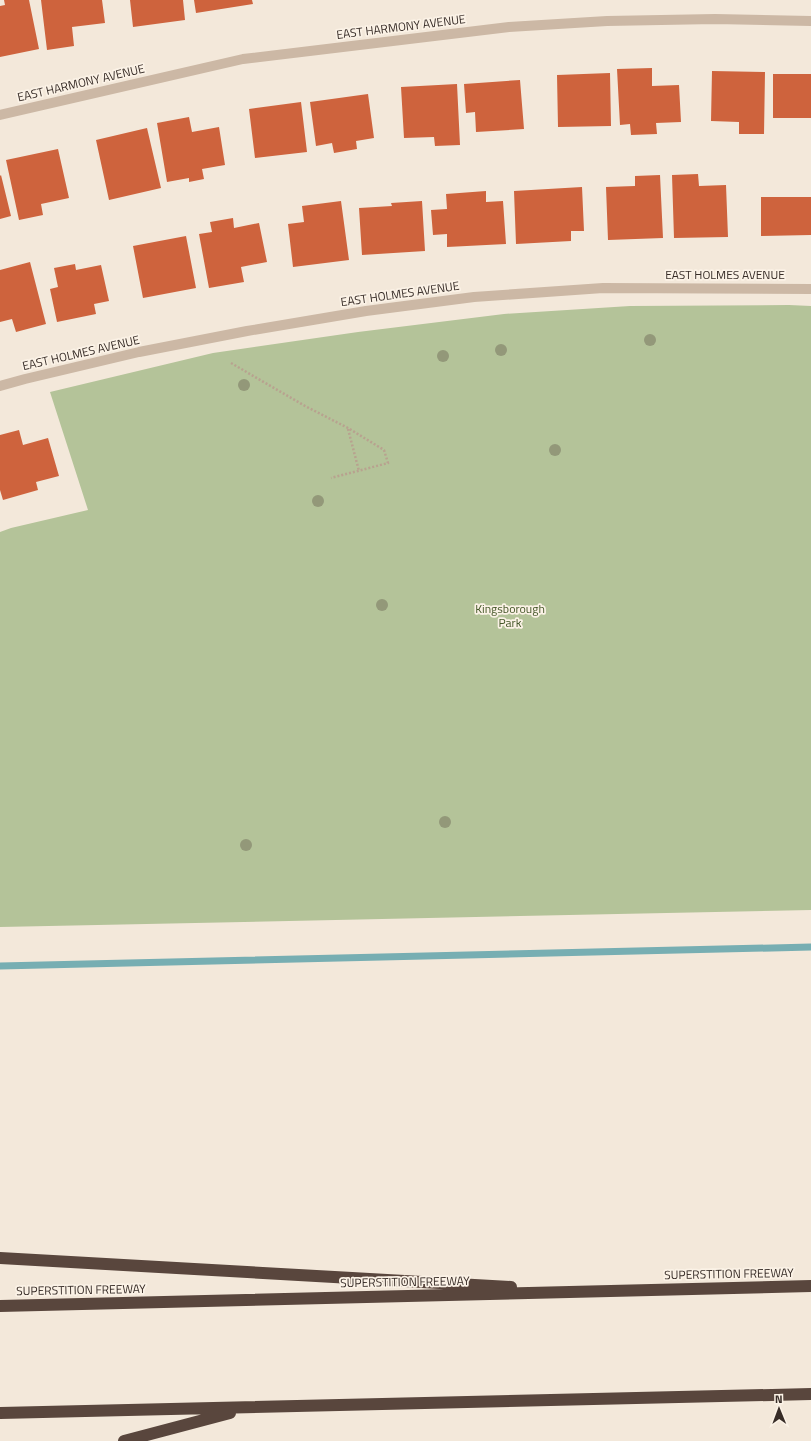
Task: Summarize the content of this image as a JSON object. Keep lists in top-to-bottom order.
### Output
{
  "streets": {
    "highway": ["SUPERSTITION FREEWAY"],
    "street": ["EAST HARMONY AVENUE", "EAST HOLMES AVENUE"]
  },
  "parks": ["Kingsborough Park"],
  "north": "top"
}
